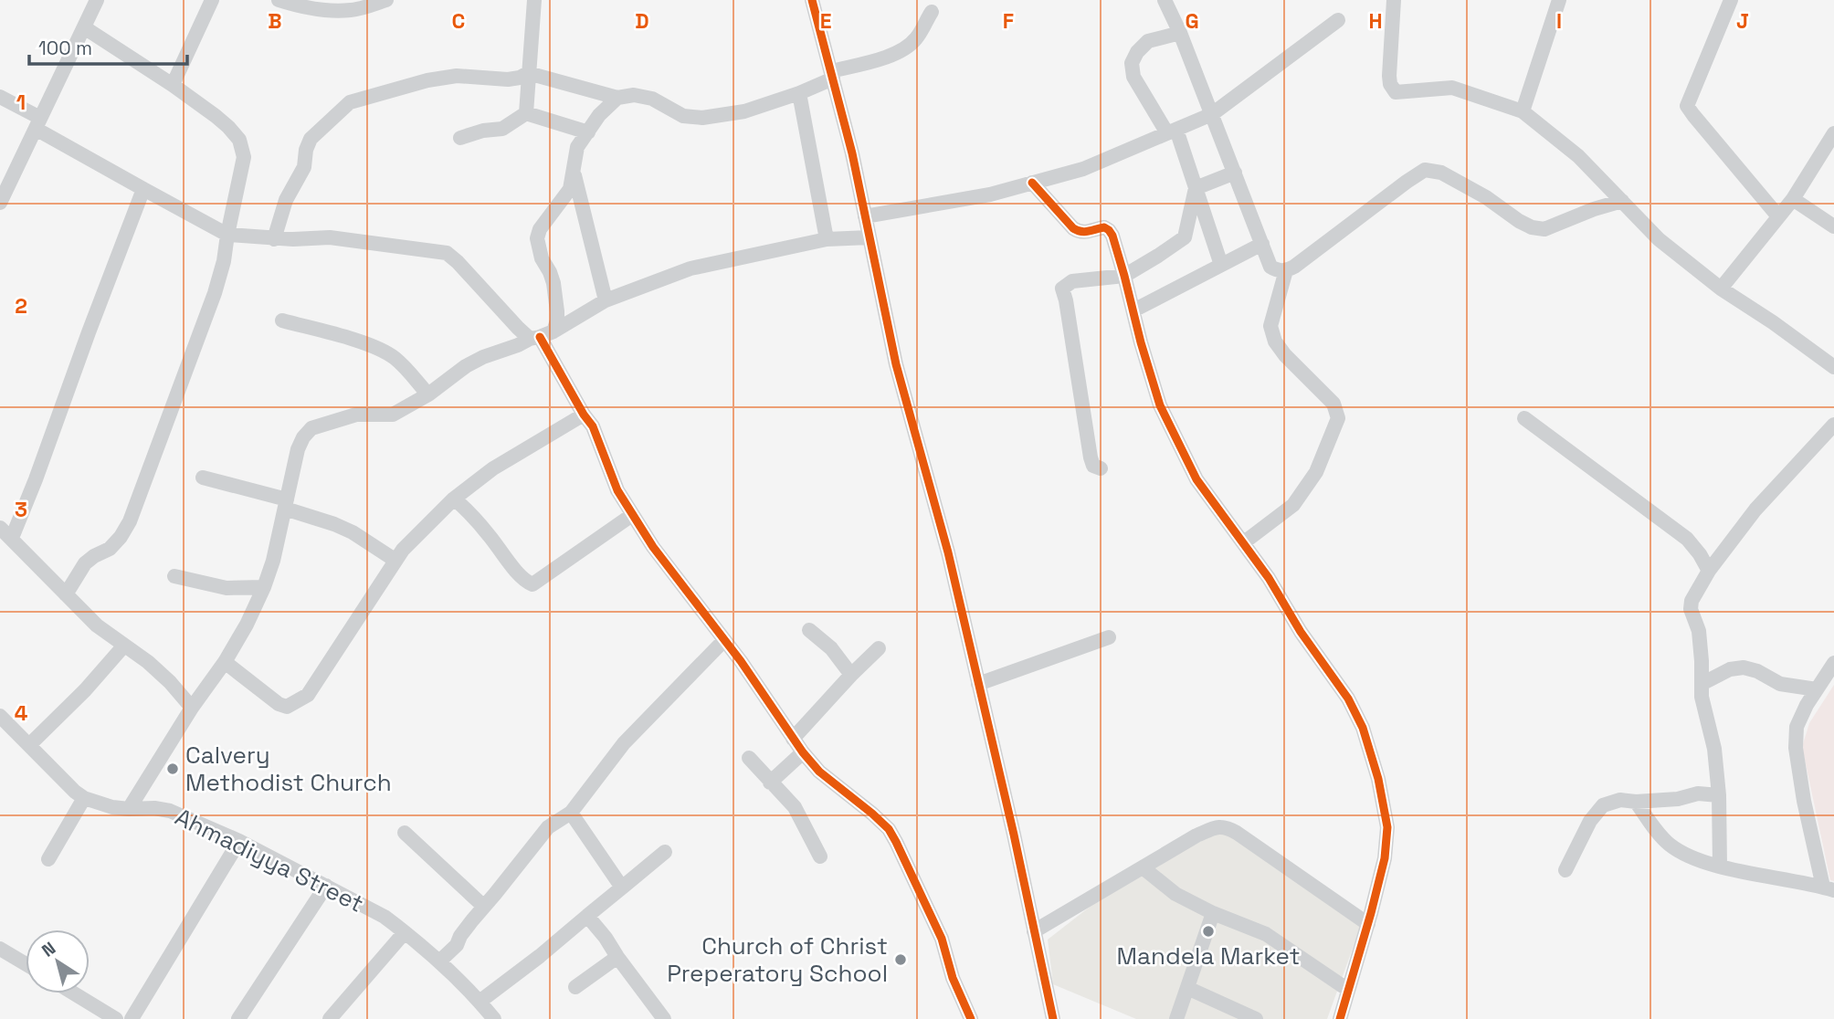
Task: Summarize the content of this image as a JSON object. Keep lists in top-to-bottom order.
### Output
{
  "streets": {
    "street": ["Ahmadiyya Street"]
  },
  "places": ["Calvery Methodist Church", "Mandela Market", "Church of Christ Preperatory School"],
  "scale_bar": "100 m",
  "north": "top left",
  "grid": {
    "columns": [
      "B",
      "C",
      "D",
      "E",
      "F",
      "G",
      "H",
      "I",
      "J"
    ],
    "rows": [
      "1",
      "2",
      "3",
      "4"
    ]
  }
}
